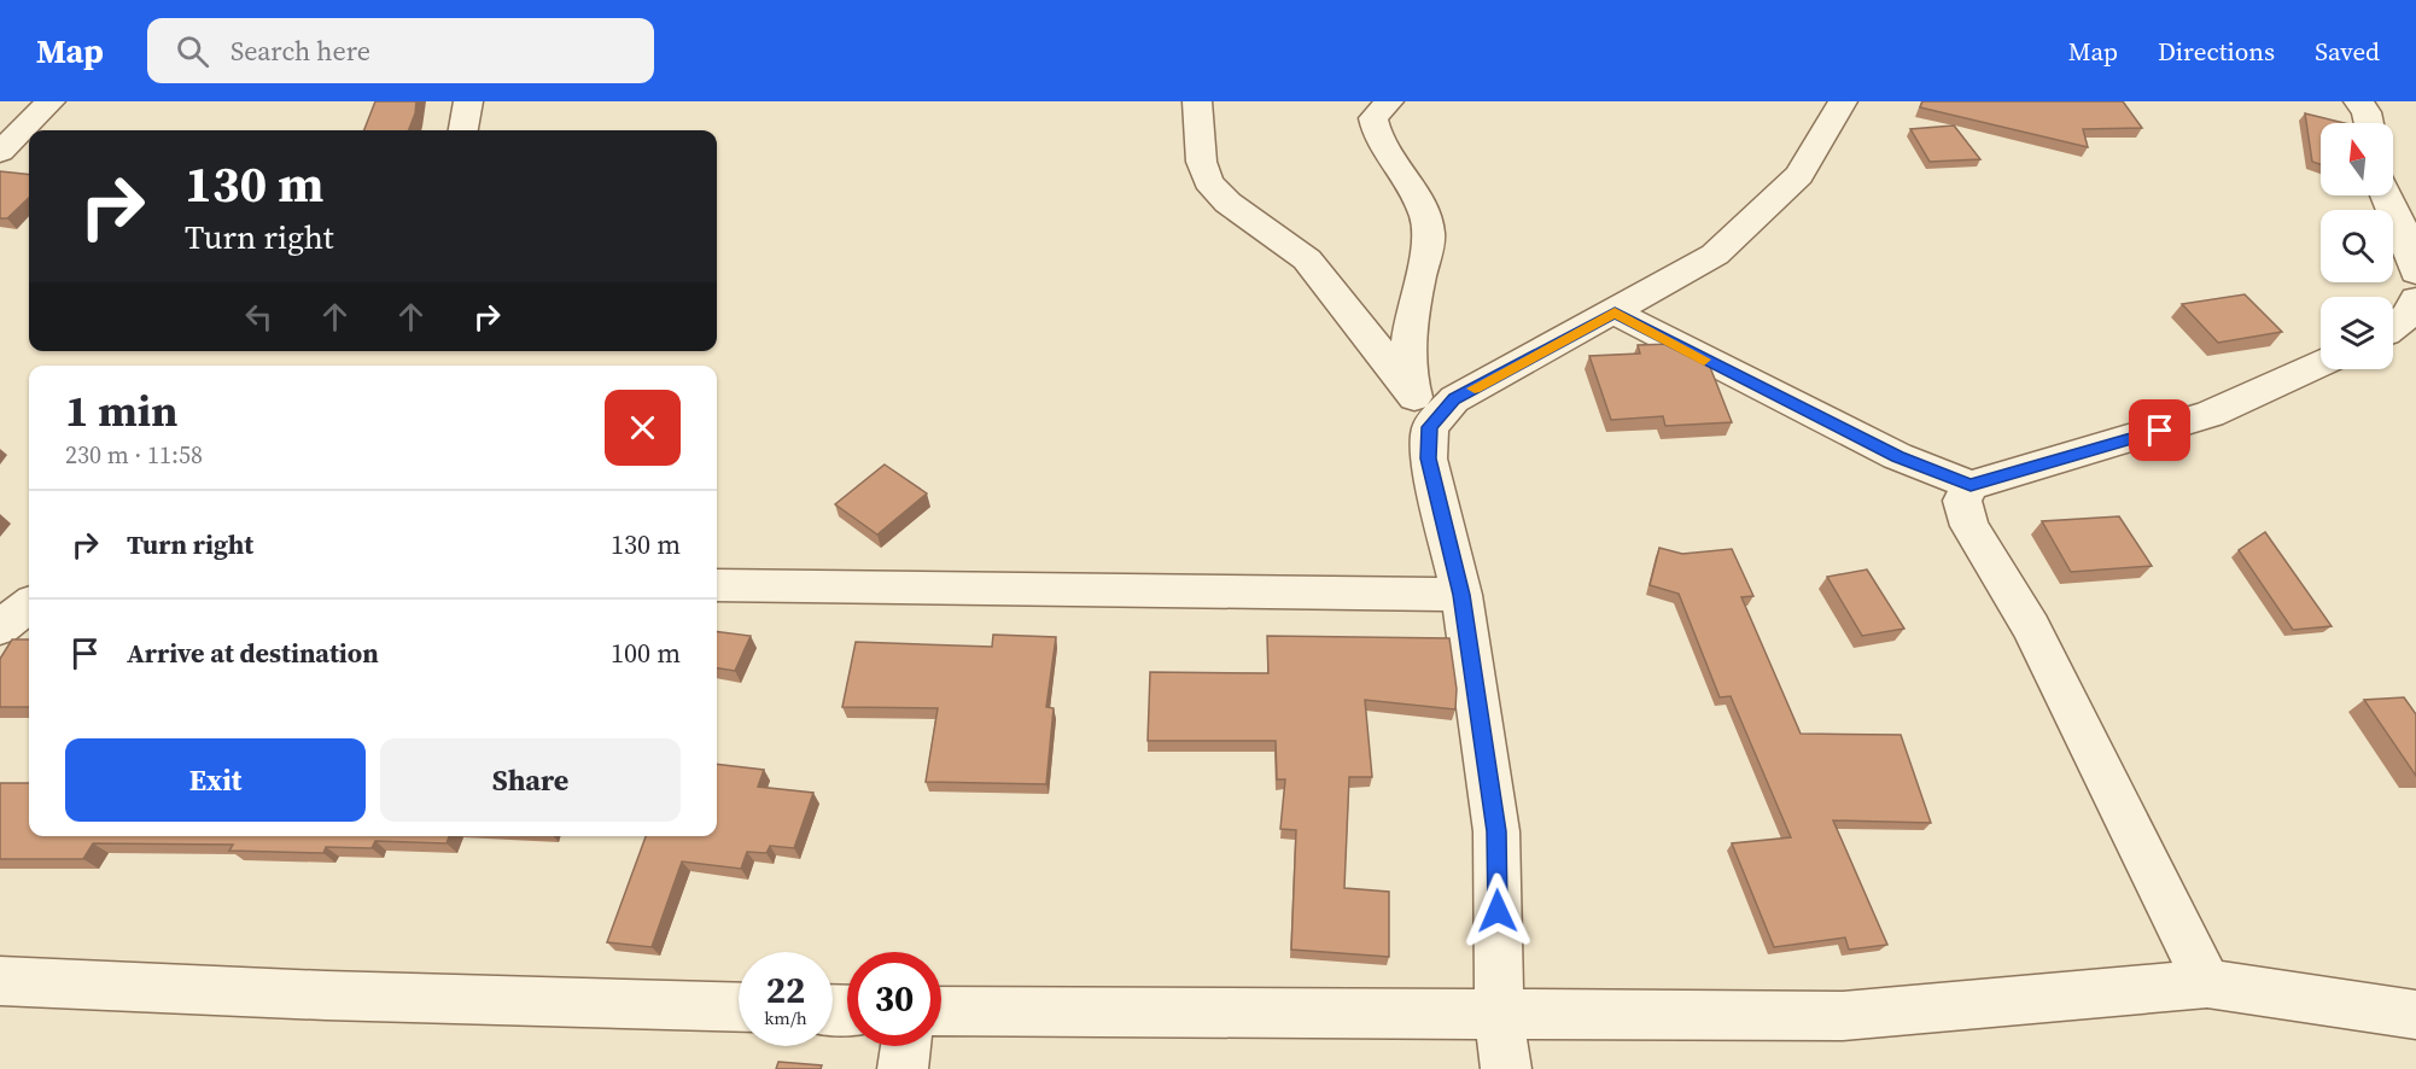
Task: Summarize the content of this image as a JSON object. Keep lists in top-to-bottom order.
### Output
{
  "north": "top",
  "page": {
    "header": "Map",
    "search": "Search here",
    "nav": ["Map", "Directions", "Saved"],
    "turn": ["130 m", "Turn right"],
    "heading": ["1 min", "230 m · 11:58"],
    "list": [
      {
        "name": "Turn right",
        "value": "130 m"
      },
      {
        "name": "Arrive at destination",
        "value": "100 m"
      }
    ],
    "buttons": ["Exit", "Share"],
    "speed": "22 km/h",
    "limit": "30"
  }
}
